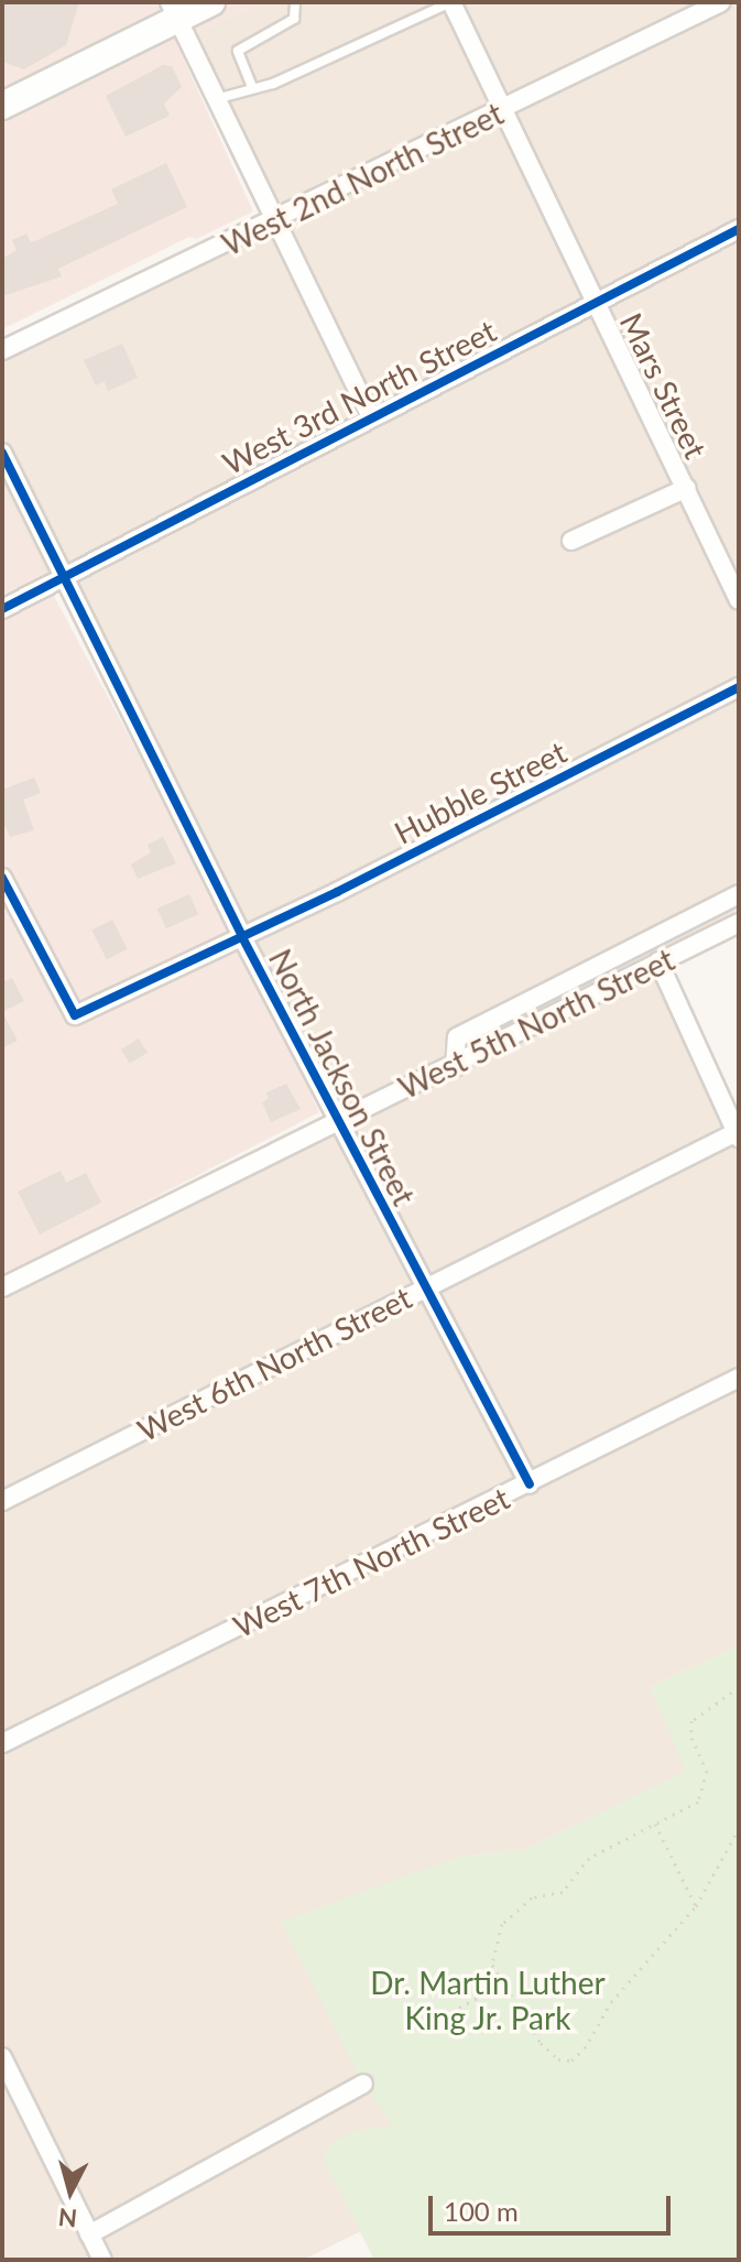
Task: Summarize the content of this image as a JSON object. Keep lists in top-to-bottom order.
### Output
{
  "streets": {
    "street": [
      "West 2nd North Street",
      "Mars Street",
      "West 3rd North Street",
      "Hubble Street",
      "West 5th North Street",
      "North Jackson Street",
      "West 6th North Street",
      "West 7th North Street"
    ]
  },
  "crossings": [
    ["West 2nd North Street", "Mars Street"],
    ["Mars Street", "West 3rd North Street"],
    ["West 3rd North Street", "North Jackson Street"],
    ["Hubble Street", "North Jackson Street"],
    ["West 5th North Street", "North Jackson Street"],
    ["North Jackson Street", "West 6th North Street"],
    ["North Jackson Street", "West 7th North Street"]
  ],
  "parks": ["Dr. Martin Luther King Jr. Park"],
  "scale_bar": "100 m",
  "north": "bottom"
}
